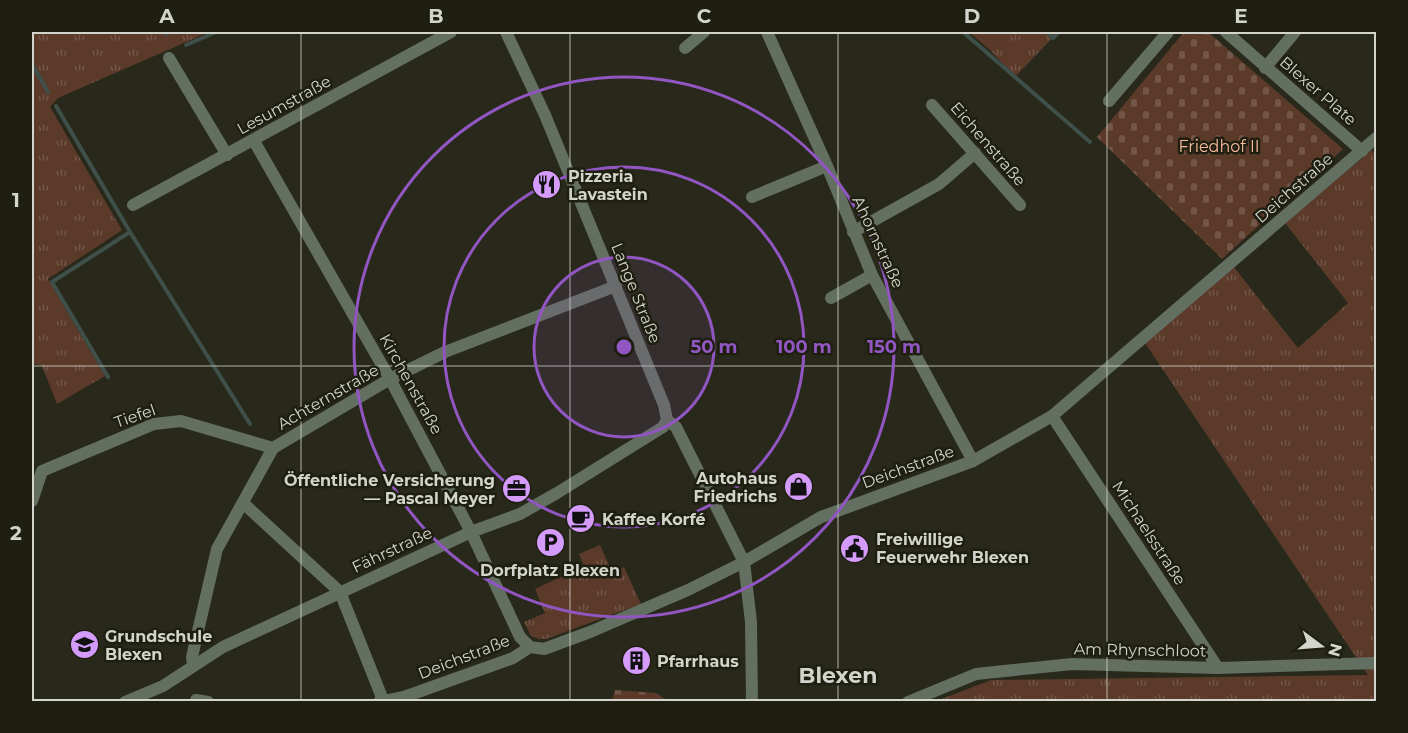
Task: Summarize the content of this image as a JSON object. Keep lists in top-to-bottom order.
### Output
{
  "streets": {
    "street": [
      "Blexer Plate",
      "Lesumstraße",
      "Eichenstraße",
      "Deichstraße",
      "Ahornstraße",
      "Lange Straße",
      "Kirchenstraße",
      "Achternstraße",
      "Tiefel",
      "Michaelsstraße",
      "Fährstraße",
      "Am Rhynschloot"
    ]
  },
  "crossings": [
    ["Blexer Plate", "Deichstraße"],
    ["Lesumstraße", "Kirchenstraße"],
    ["Deichstraße", "Ahornstraße"],
    ["Deichstraße", "Lange Straße"],
    ["Deichstraße", "Kirchenstraße"],
    ["Deichstraße", "Michaelsstraße"],
    ["Lange Straße", "Achternstraße"],
    ["Lange Straße", "Fährstraße"],
    ["Kirchenstraße", "Achternstraße"],
    ["Kirchenstraße", "Fährstraße"],
    ["Achternstraße", "Tiefel"],
    ["Achternstraße", "Fährstraße"],
    ["Michaelsstraße", "Am Rhynschloot"]
  ],
  "districts": ["Blexen"],
  "parks": ["Friedhof II"],
  "places": {
    "restaurant": ["Pizzeria Lavastein"],
    "shop": ["Autohaus Friedrichs"],
    "office": ["Öffentliche Versicherung — Pascal Meyer"],
    "cafe": ["Kaffee Korfé"],
    "parking": ["Dorfplatz Blexen"],
    "public building": ["Freiwillige Feuerwehr Blexen"],
    "school or university": ["Grundschule Blexen"],
    "building": ["Pfarrhaus"]
  },
  "north": "right",
  "grid": {
    "columns": [
      "A",
      "B",
      "C",
      "D",
      "E"
    ],
    "rows": ["1", "2"]
  },
  "rings": ["50 m", "100 m", "150 m"]
}
